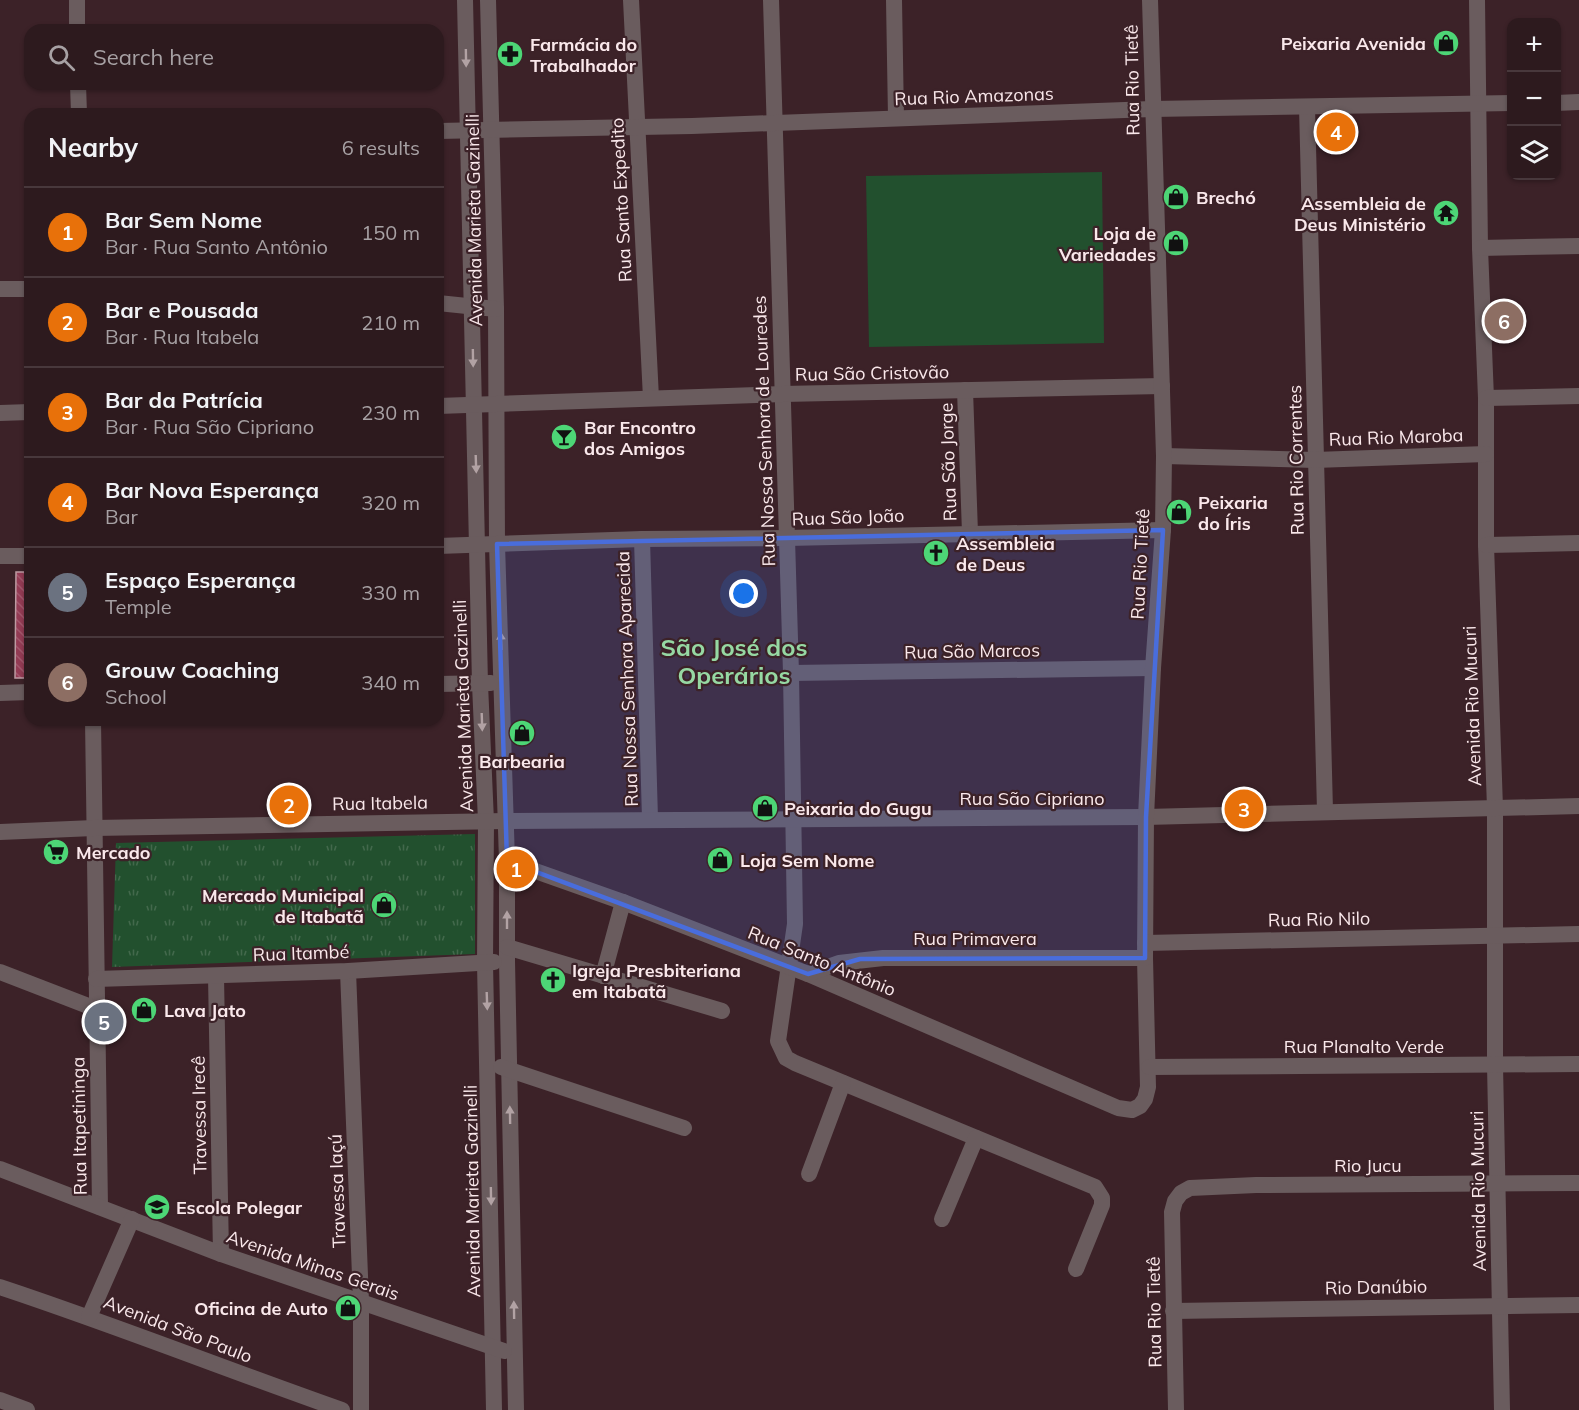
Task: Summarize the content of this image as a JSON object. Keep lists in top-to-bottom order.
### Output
{
  "streets": {
    "street": [
      "Rua Rio Tietê",
      "Rua Rio Amazonas",
      "Rua Santo Expedito",
      "Avenida Marieta Gazinelli",
      "Rua São Cristovão",
      "Rua Nossa Senhora de Louredes",
      "Rua Rio Maroba",
      "Rua Rio Correntes",
      "Rua São Jorge",
      "Rua São João",
      "Rua São Marcos",
      "Rua Nossa Senhora Aparecida",
      "Avenida Rio Mucuri",
      "Rua São Cipriano",
      "Rua Itabela",
      "Rua Rio Nilo",
      "Rua Primavera",
      "Rua Itambé",
      "Rua Santo Antônio",
      "Rua Planalto Verde",
      "Travessa Irecê",
      "Rua Itapetininga",
      "Rio Jucu",
      "Travessa Iaçú",
      "Avenida Minas Gerais",
      "Rio Danúbio",
      "Avenida São Paulo"
    ]
  },
  "crossings": [
    ["Rua Rio Tietê", "Rua Rio Amazonas"],
    ["Rua Rio Tietê", "Rua São Cristovão"],
    ["Rua Rio Tietê", "Rua Rio Maroba"],
    ["Rua Rio Tietê", "Rua São João"],
    ["Rua Rio Tietê", "Rua São Marcos"],
    ["Rua Rio Tietê", "Rua São Cipriano"],
    ["Rua Rio Tietê", "Rua Rio Nilo"],
    ["Rua Rio Tietê", "Rua Primavera"],
    ["Rua Rio Tietê", "Rua Santo Antônio"],
    ["Rua Rio Tietê", "Rua Planalto Verde"],
    ["Rua Rio Tietê", "Rio Jucu"],
    ["Rua Rio Tietê", "Rio Danúbio"],
    ["Rua Rio Amazonas", "Rua Santo Expedito"],
    ["Rua Rio Amazonas", "Avenida Marieta Gazinelli"],
    ["Rua Rio Amazonas", "Rua Nossa Senhora de Louredes"],
    ["Rua Rio Amazonas", "Rua Rio Correntes"],
    ["Rua Rio Amazonas", "Avenida Rio Mucuri"],
    ["Rua Santo Expedito", "Rua São Cristovão"],
    ["Avenida Marieta Gazinelli", "Rua São Cristovão"],
    ["Avenida Marieta Gazinelli", "Rua São João"],
    ["Avenida Marieta Gazinelli", "Rua São Cipriano"],
    ["Avenida Marieta Gazinelli", "Rua Itabela"],
    ["Avenida Marieta Gazinelli", "Rua Itambé"],
    ["Avenida Marieta Gazinelli", "Rua Santo Antônio"],
    ["Avenida Marieta Gazinelli", "Avenida Minas Gerais"],
    ["Rua São Cristovão", "Rua Nossa Senhora de Louredes"],
    ["Rua São Cristovão", "Rua São Jorge"],
    ["Rua Nossa Senhora de Louredes", "Rua São João"],
    ["Rua Nossa Senhora de Louredes", "Rua São Marcos"],
    ["Rua Nossa Senhora de Louredes", "Rua São Cipriano"],
    ["Rua Nossa Senhora de Louredes", "Rua Santo Antônio"],
    ["Rua Rio Maroba", "Rua Rio Correntes"],
    ["Rua Rio Maroba", "Avenida Rio Mucuri"],
    ["Rua Rio Correntes", "Rua São Cipriano"],
    ["Rua São Jorge", "Rua São João"],
    ["Rua São João", "Rua Nossa Senhora Aparecida"],
    ["Rua Nossa Senhora Aparecida", "Rua São Cipriano"],
    ["Avenida Rio Mucuri", "Rua São Cipriano"],
    ["Avenida Rio Mucuri", "Rua Rio Nilo"],
    ["Avenida Rio Mucuri", "Rua Planalto Verde"],
    ["Avenida Rio Mucuri", "Rio Jucu"],
    ["Avenida Rio Mucuri", "Rio Danúbio"],
    ["Rua São Cipriano", "Rua Itabela"],
    ["Rua Itabela", "Rua Itapetininga"],
    ["Rua Rio Nilo", "Rua Primavera"],
    ["Rua Primavera", "Rua Santo Antônio"],
    ["Rua Itambé", "Travessa Irecê"],
    ["Rua Itambé", "Rua Itapetininga"],
    ["Rua Itambé", "Travessa Iaçú"],
    ["Travessa Irecê", "Avenida Minas Gerais"],
    ["Rua Itapetininga", "Avenida Minas Gerais"],
    ["Travessa Iaçú", "Avenida Minas Gerais"]
  ],
  "districts": ["São José dos Operários"],
  "places": {
    "shop": [
      "Peixaria Avenida",
      "Brechó",
      "Loja de Variedades",
      "Peixaria do Íris",
      "Barbearia",
      "Peixaria do Gugu",
      "Loja Sem Nome",
      "Mercado Municipal de Itabatã",
      "Lava Jato",
      "Oficina de Auto"
    ],
    "pharmacy": ["Farmácia do Trabalhador"],
    "temple": ["Assembleia de Deus Ministério"],
    "bar": ["Bar Encontro dos Amigos"],
    "church": ["Assembleia de Deus", "Igreja Presbiteriana em Itabatã"],
    "supermarket": ["Mercado"],
    "school or university": ["Escola Polegar"]
  },
  "page": {
    "map_buttons": ["+", "−"],
    "search": "Search here",
    "heading": ["Nearby", "6 results"],
    "pins": [
      "4",
      "6",
      "2",
      "3",
      "1",
      "5"
    ],
    "list": [
      {
        "mark": "1",
        "name": "Bar Sem Nome",
        "note": "Bar · Rua Santo Antônio",
        "value": "150 m"
      },
      {
        "mark": "2",
        "name": "Bar e Pousada",
        "note": "Bar · Rua Itabela",
        "value": "210 m"
      },
      {
        "mark": "3",
        "name": "Bar da Patrícia",
        "note": "Bar · Rua São Cipriano",
        "value": "230 m"
      },
      {
        "mark": "4",
        "name": "Bar Nova Esperança",
        "note": "Bar",
        "value": "320 m"
      },
      {
        "mark": "5",
        "name": "Espaço Esperança",
        "note": "Temple",
        "value": "330 m"
      },
      {
        "mark": "6",
        "name": "Grouw Coaching",
        "note": "School",
        "value": "340 m"
      }
    ]
  }
}
